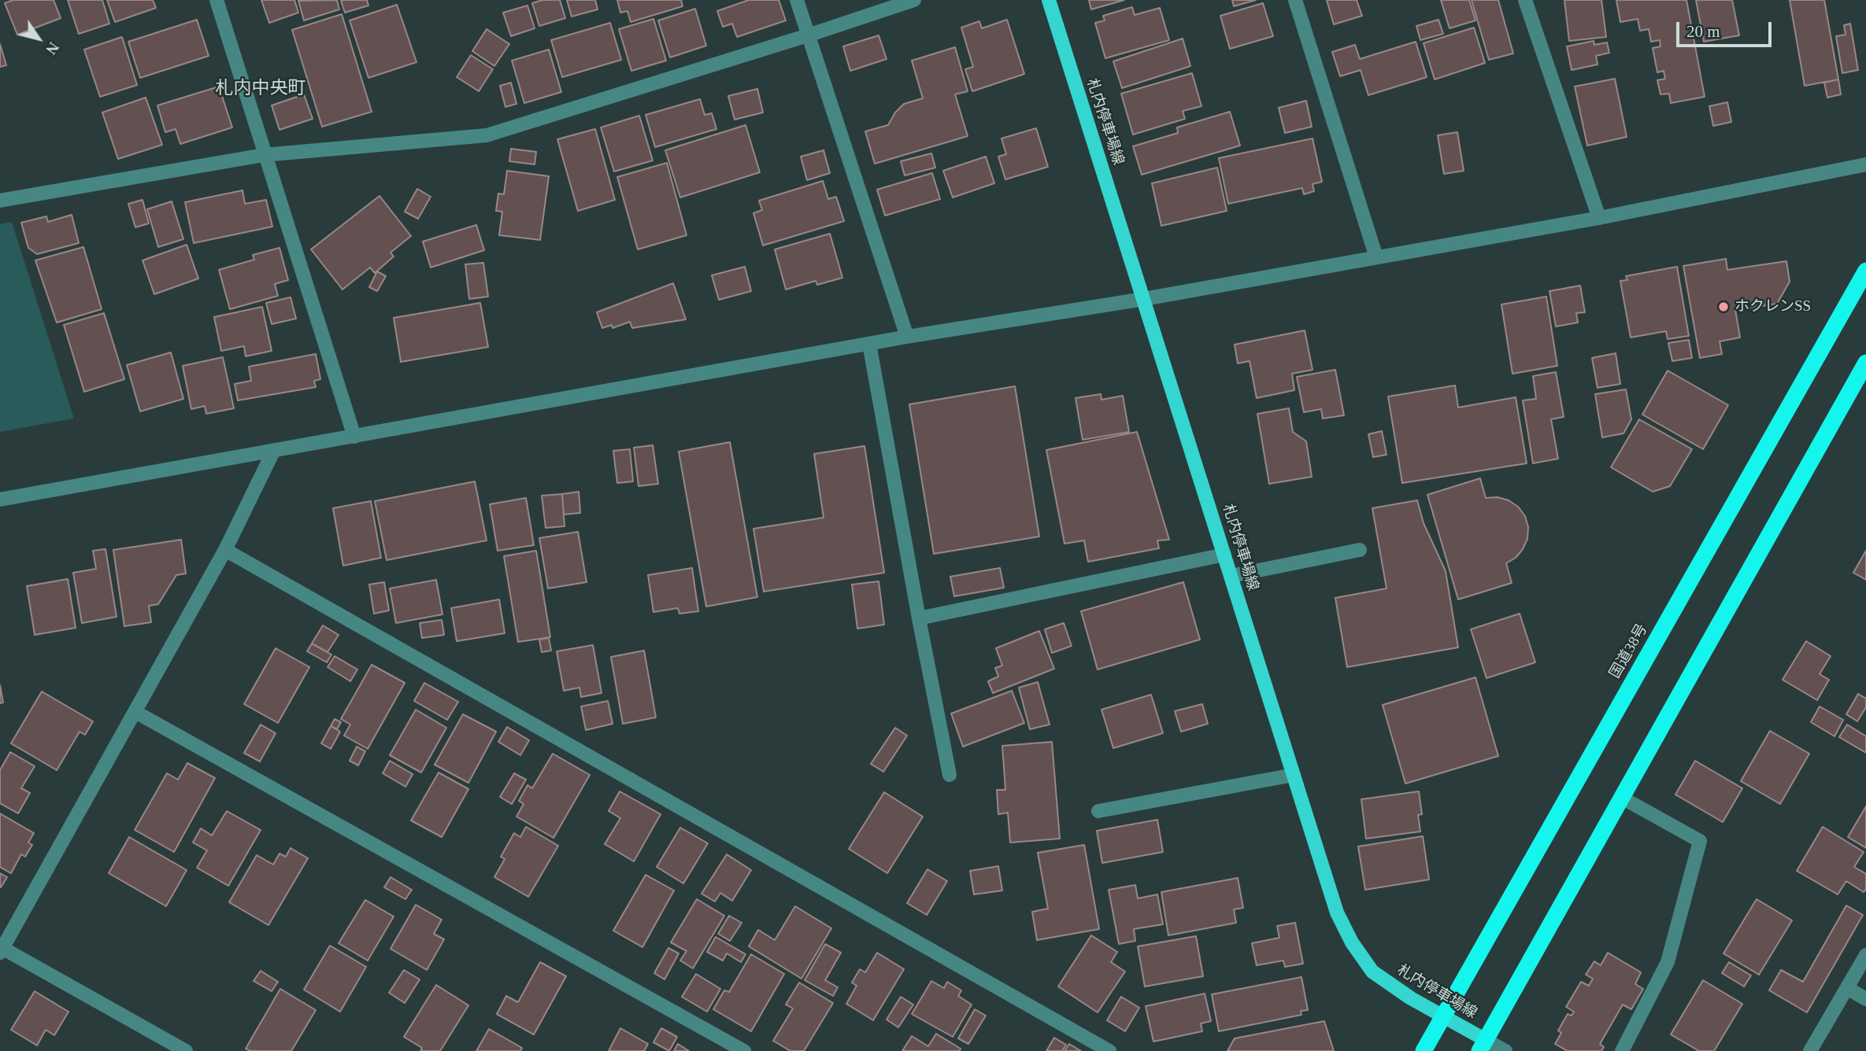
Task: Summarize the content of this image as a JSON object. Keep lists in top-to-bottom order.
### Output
{
  "streets": {
    "highway": ["国道38号"],
    "main road": ["札内停車場線"]
  },
  "crossings": [
    ["札内停車場線", "国道38号"]
  ],
  "districts": ["札内中央町"],
  "places": ["ホクレンSS"],
  "scale_bar": "20 m",
  "north": "bottom right"
}
